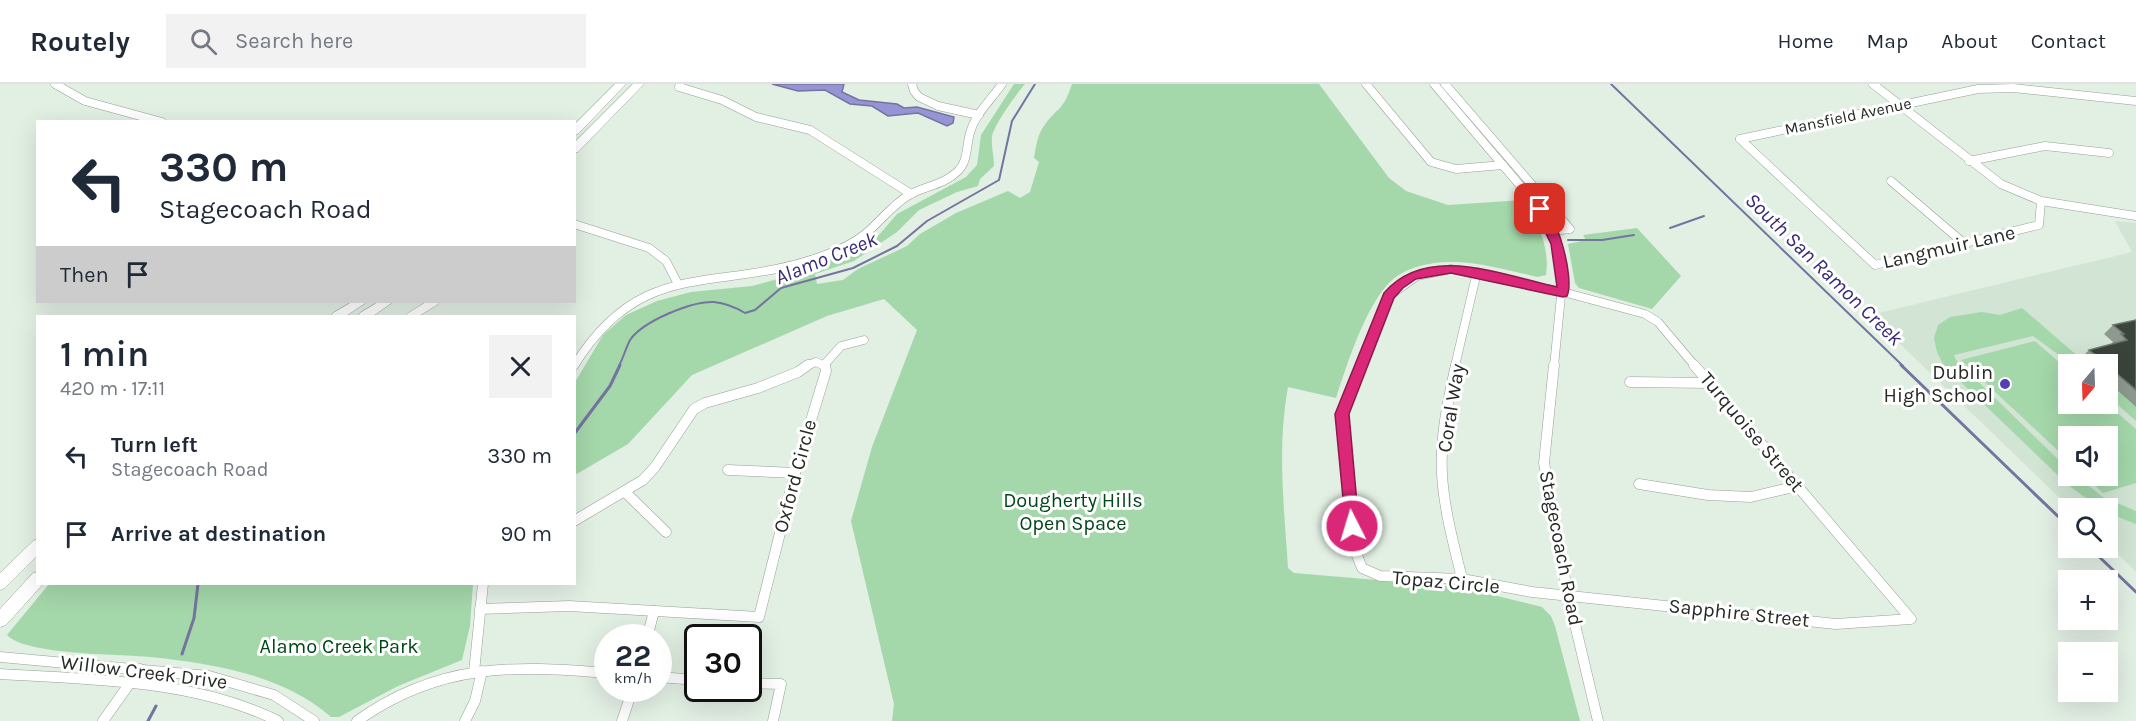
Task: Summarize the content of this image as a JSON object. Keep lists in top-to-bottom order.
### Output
{
  "streets": {
    "street": [
      "Mansfield Avenue",
      "Langmuir Lane",
      "Coral Way",
      "Turquoise Street",
      "Oxford Circle",
      "Stagecoach Road",
      "Topaz Circle",
      "Sapphire Street",
      "Willow Creek Drive"
    ]
  },
  "crossings": [
    ["Mansfield Avenue", "Langmuir Lane"],
    ["Coral Way", "Topaz Circle"],
    ["Turquoise Street", "Stagecoach Road"],
    ["Turquoise Street", "Topaz Circle"],
    ["Turquoise Street", "Sapphire Street"],
    ["Stagecoach Road", "Topaz Circle"],
    ["Stagecoach Road", "Sapphire Street"],
    ["Topaz Circle", "Sapphire Street"]
  ],
  "water": ["Alamo Creek", "South San Ramon Creek"],
  "parks": ["Dougherty Hills Open Space", "Alamo Creek Park"],
  "places": ["Dublin High School"],
  "north": "bottom",
  "page": {
    "header": "Routely",
    "search": "Search here",
    "nav": [
      "Home",
      "Map",
      "About",
      "Contact"
    ],
    "turn": ["330 m", "Stagecoach Road"],
    "then": "Then",
    "heading": ["1 min", "420 m · 17:11"],
    "map_buttons": ["+", "−"],
    "list": [
      {
        "name": "Turn left",
        "note": "Stagecoach Road",
        "value": "330 m"
      },
      {
        "name": "Arrive at destination",
        "value": "90 m"
      }
    ],
    "speed": "22 km/h",
    "limit": "30"
  }
}
